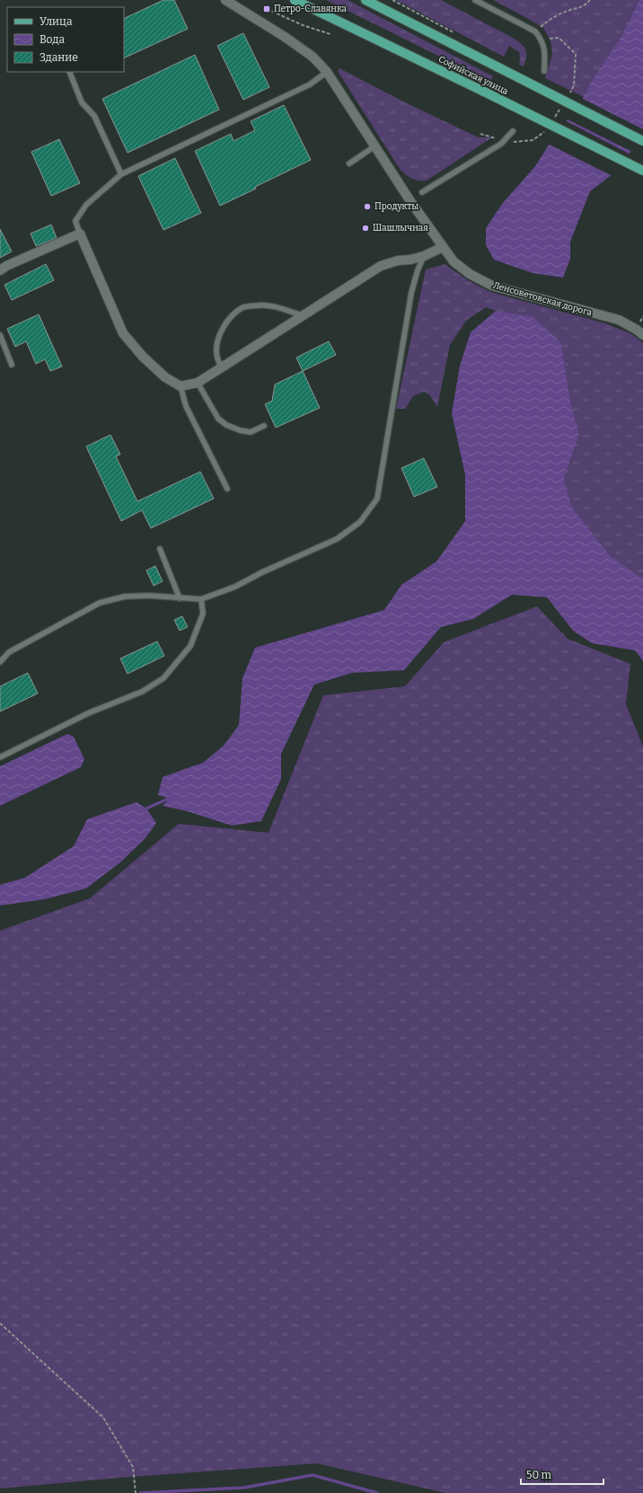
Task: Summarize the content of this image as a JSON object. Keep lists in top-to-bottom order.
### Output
{
  "streets": {
    "main road": ["Софийская улица"],
    "street": ["Ленсоветовская дорога"]
  },
  "places": {
    "transit": ["Петро-Славянка"],
    "other": ["Продукты", "Шашлычная"]
  },
  "legend": ["Улица", "Вода", "Здание"],
  "scale_bar": "50 m"
}
